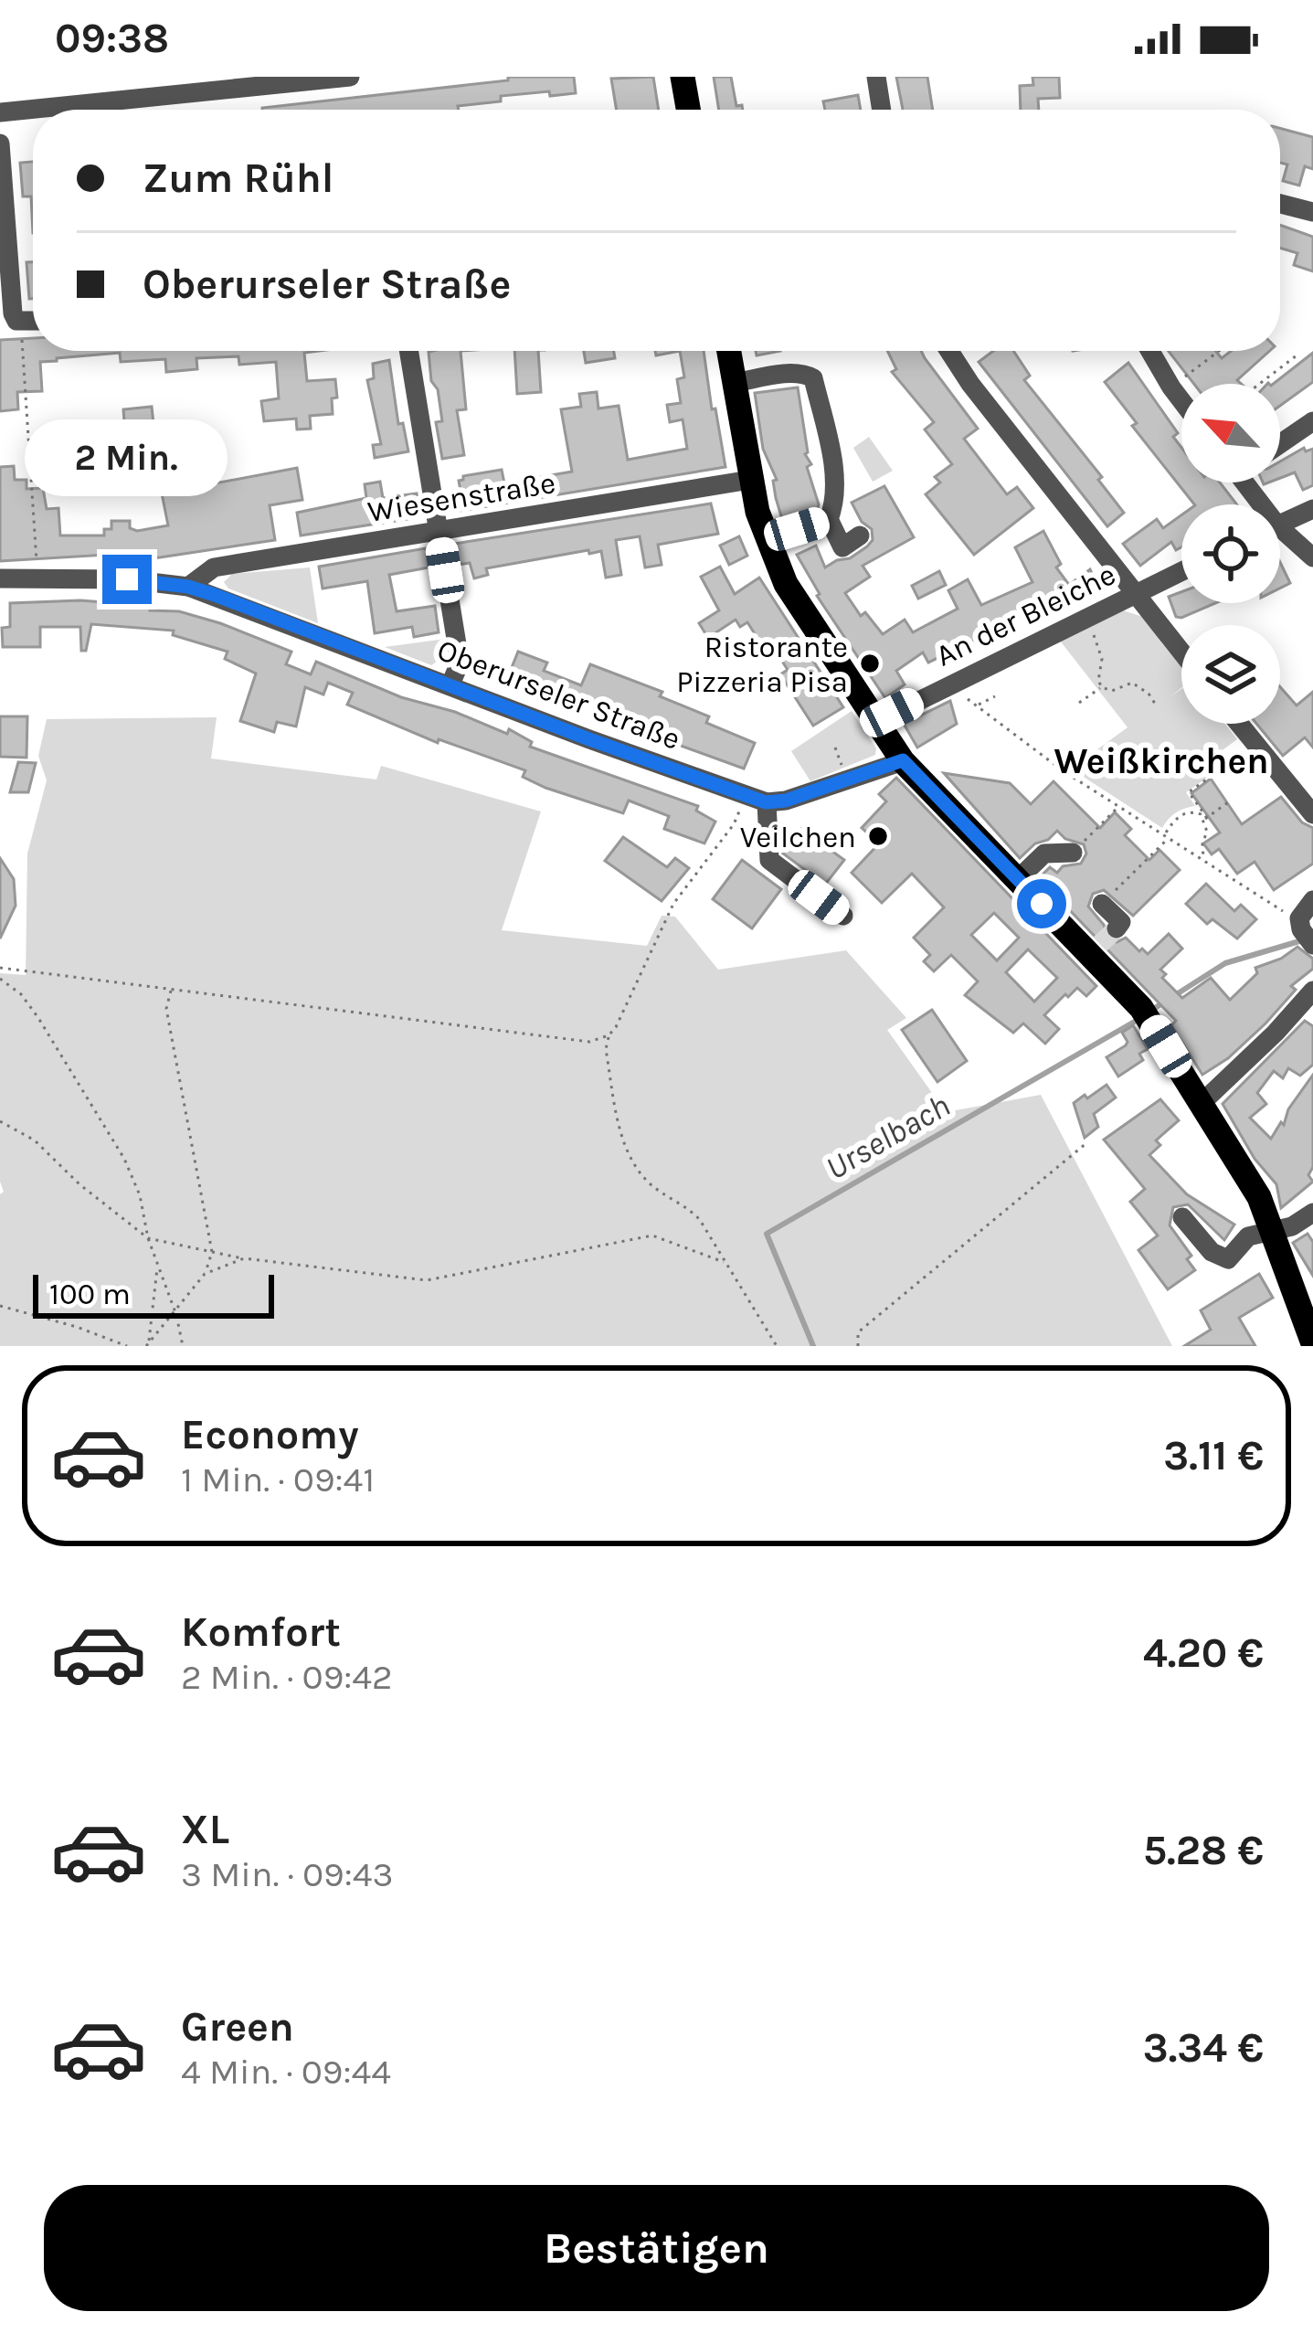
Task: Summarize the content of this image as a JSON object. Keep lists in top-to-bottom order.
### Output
{
  "streets": {
    "street": ["Wiesenstraße", "An der Bleiche", "Oberurseler Straße"]
  },
  "crossings": [
    ["Wiesenstraße", "Oberurseler Straße"]
  ],
  "districts": ["Weißkirchen"],
  "water": ["Urselbach"],
  "places": ["Ristorante Pizzeria Pisa", "Veilchen"],
  "scale_bar": "100 m",
  "north": "top left",
  "page": {
    "status": "09:38",
    "banner": ["Zum Rühl", "Oberurseler Straße"],
    "bubble": "2 Min.",
    "scale": "100 m",
    "list": [
      {
        "name": "Economy",
        "note": "1 Min. · 09:41",
        "value": "3.11 €"
      },
      {
        "name": "Komfort",
        "note": "2 Min. · 09:42",
        "value": "4.20 €"
      },
      {
        "name": "XL",
        "note": "3 Min. · 09:43",
        "value": "5.28 €"
      },
      {
        "name": "Green",
        "note": "4 Min. · 09:44",
        "value": "3.34 €"
      }
    ],
    "buttons": "Bestätigen"
  }
}
